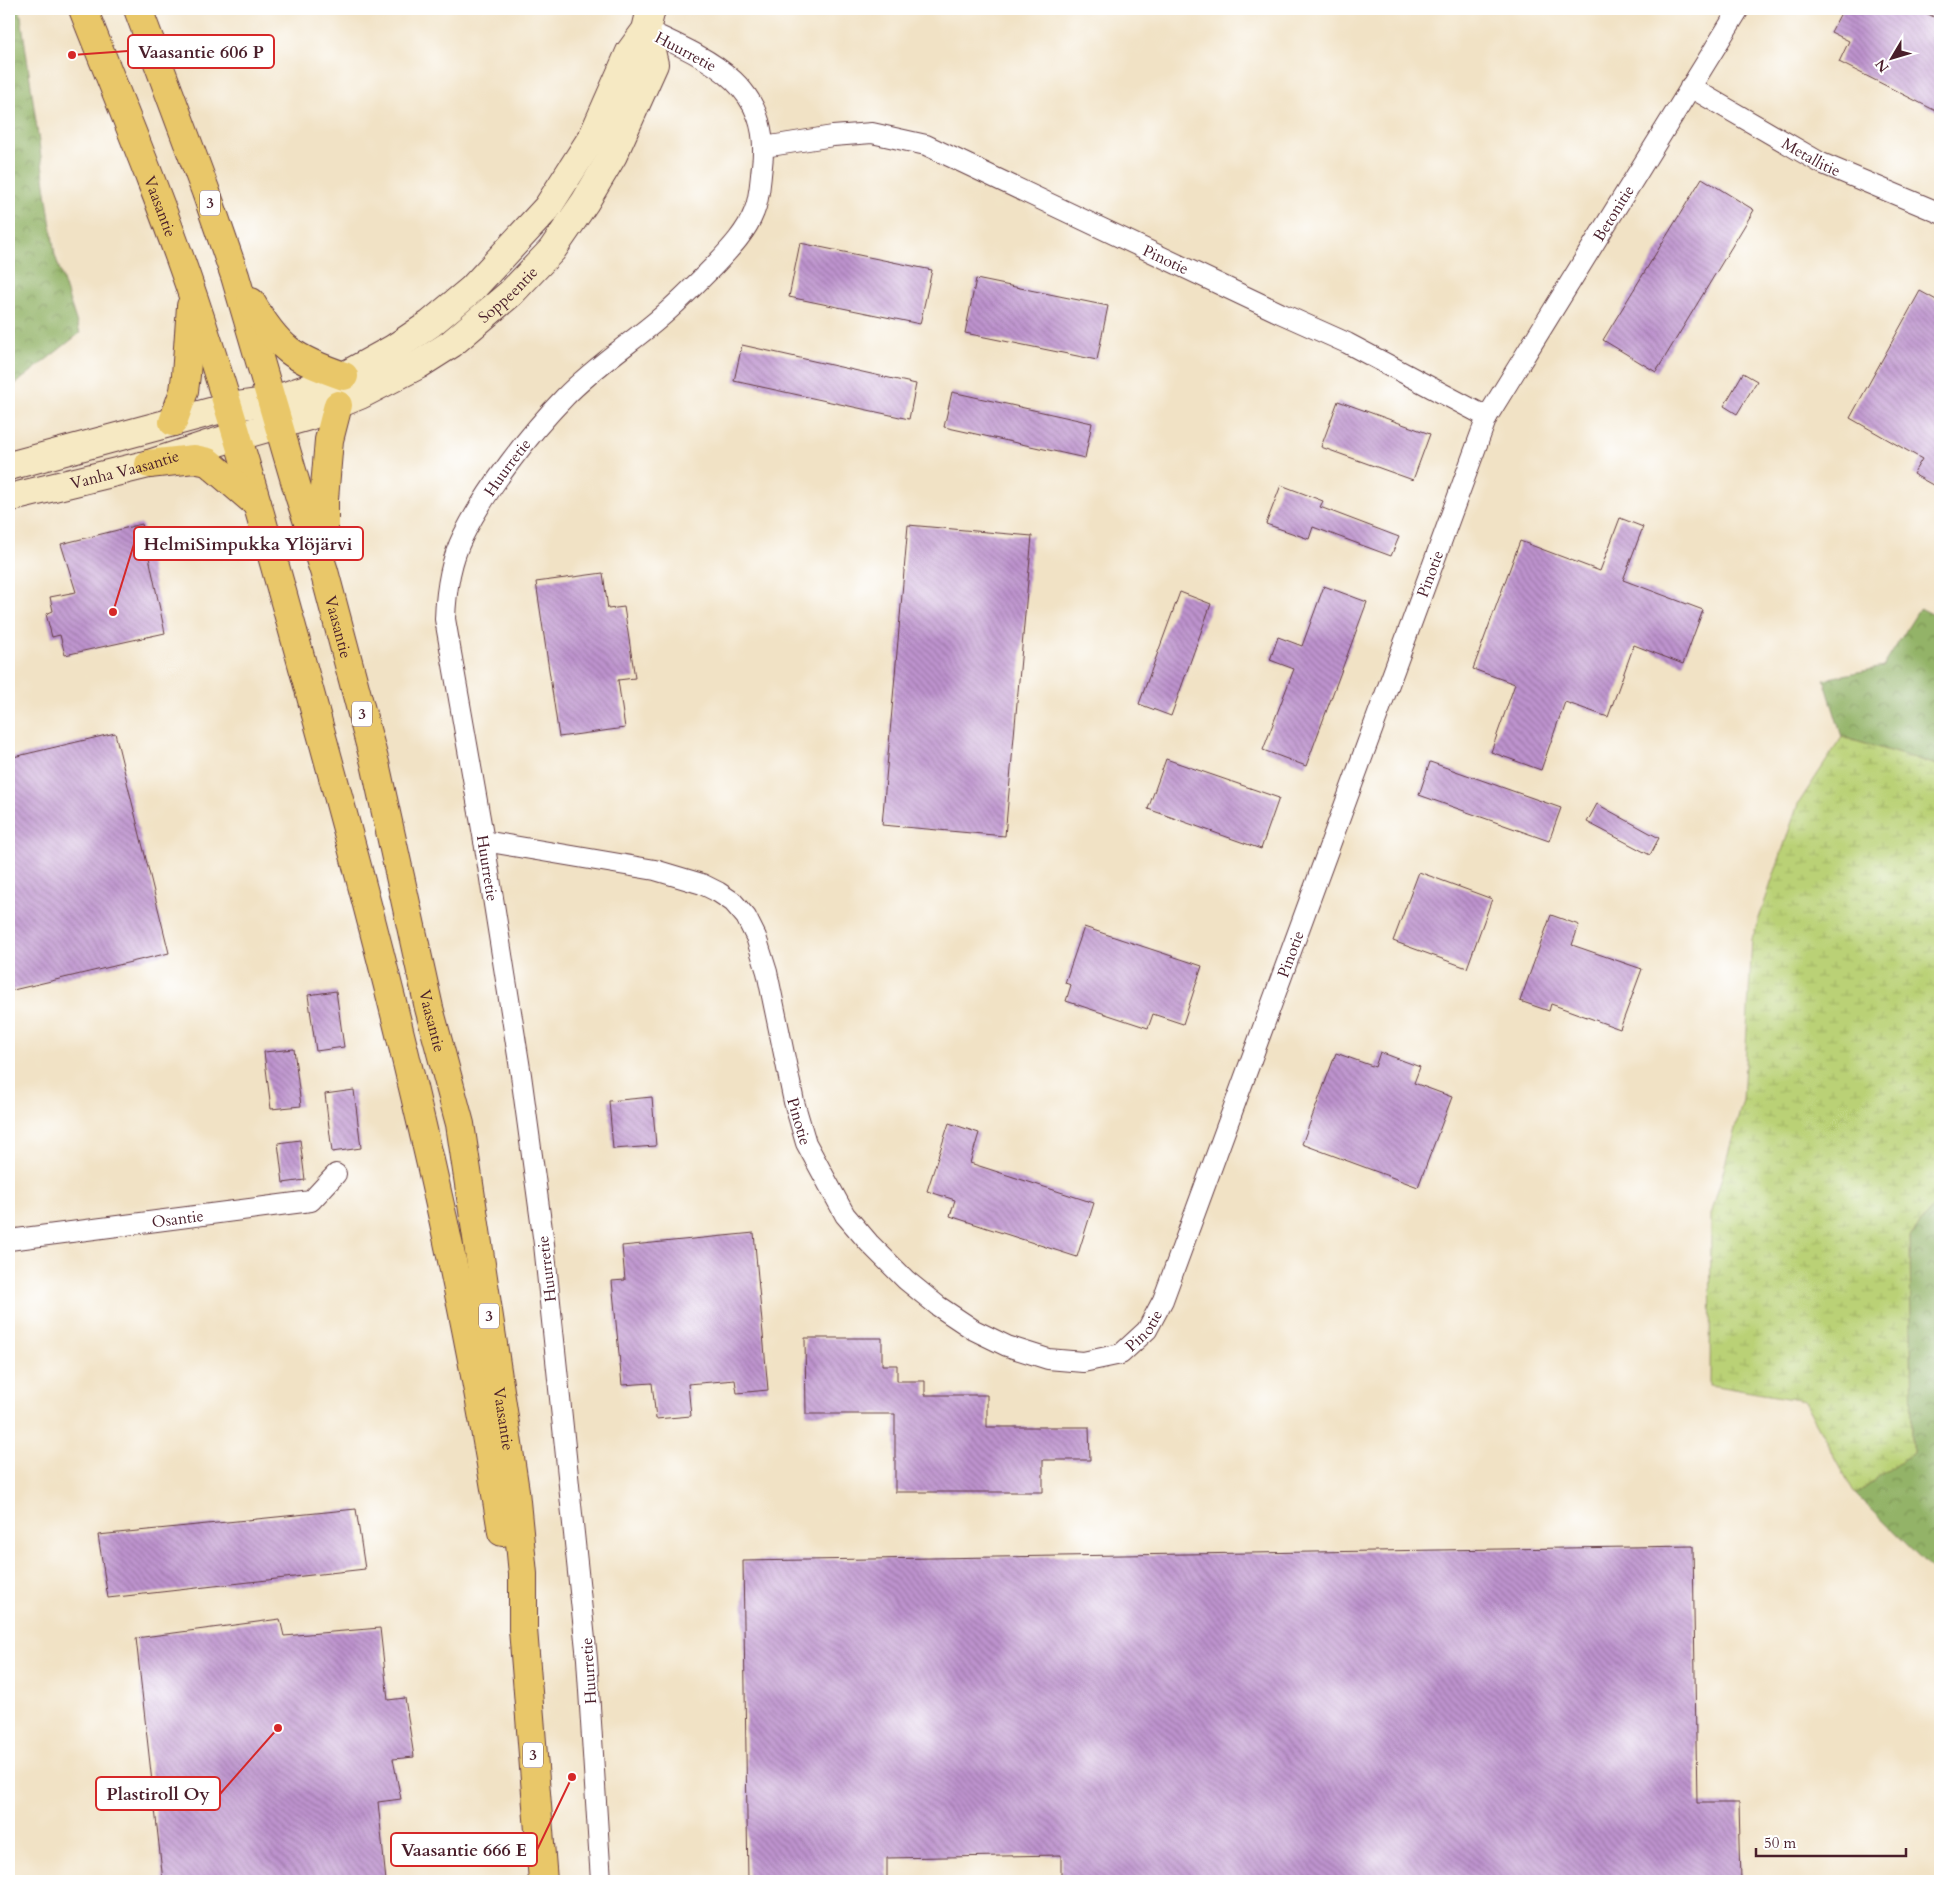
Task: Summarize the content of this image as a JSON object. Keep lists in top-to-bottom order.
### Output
{
  "streets": {
    "highway": ["3", "Vaasantie"],
    "main road": ["Soppeentie", "Vanha Vaasantie"],
    "street": [
      "Huurretie",
      "Metallitie",
      "Betonitie",
      "Pinotie",
      "Osantie"
    ]
  },
  "crossings": [
    ["Huurretie", "Pinotie"],
    ["Huurretie", "Soppeentie"],
    ["Metallitie", "Betonitie"],
    ["3", "Vaasantie"],
    ["3", "Soppeentie"],
    ["3", "Vanha Vaasantie"],
    ["Vaasantie", "Soppeentie"],
    ["Vaasantie", "Vanha Vaasantie"],
    ["Betonitie", "Pinotie"],
    ["Soppeentie", "Vanha Vaasantie"]
  ],
  "places": [
    "Vaasantie 606 P",
    "HelmiSimpukka Ylöjärvi",
    "Plastiroll Oy",
    "Vaasantie 666 E"
  ],
  "scale_bar": "50 m",
  "north": "bottom left"
}
